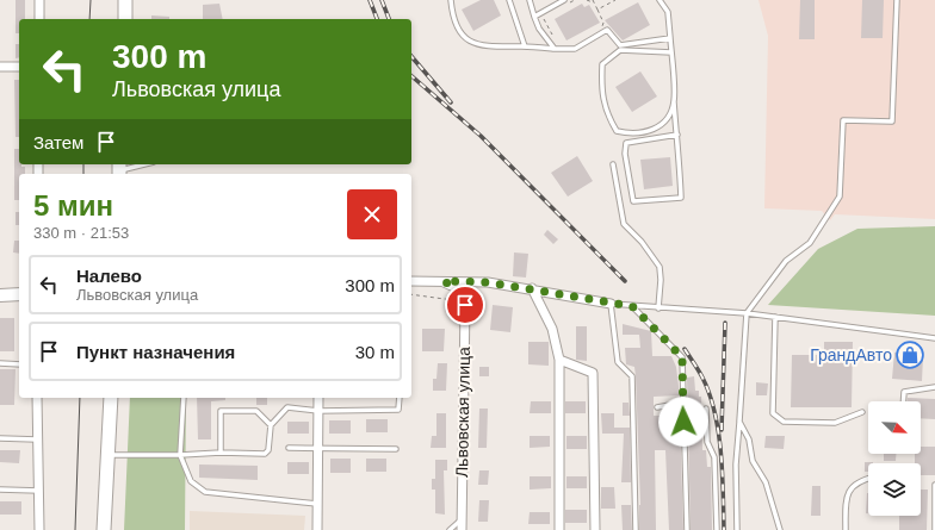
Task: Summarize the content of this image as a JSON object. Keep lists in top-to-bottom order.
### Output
{
  "streets": {
    "street": ["Львовская улица"]
  },
  "places": {
    "shop": ["ГрандАвто"]
  },
  "north": "bottom right",
  "page": {
    "turn": ["300 m", "Львовская улица"],
    "then": "Затем",
    "heading": ["5 мин", "330 m · 21:53"],
    "list": [
      {
        "name": "Налево",
        "note": "Львовская улица",
        "value": "300 m"
      },
      {
        "name": "Пункт назначения",
        "value": "30 m"
      }
    ]
  }
}
